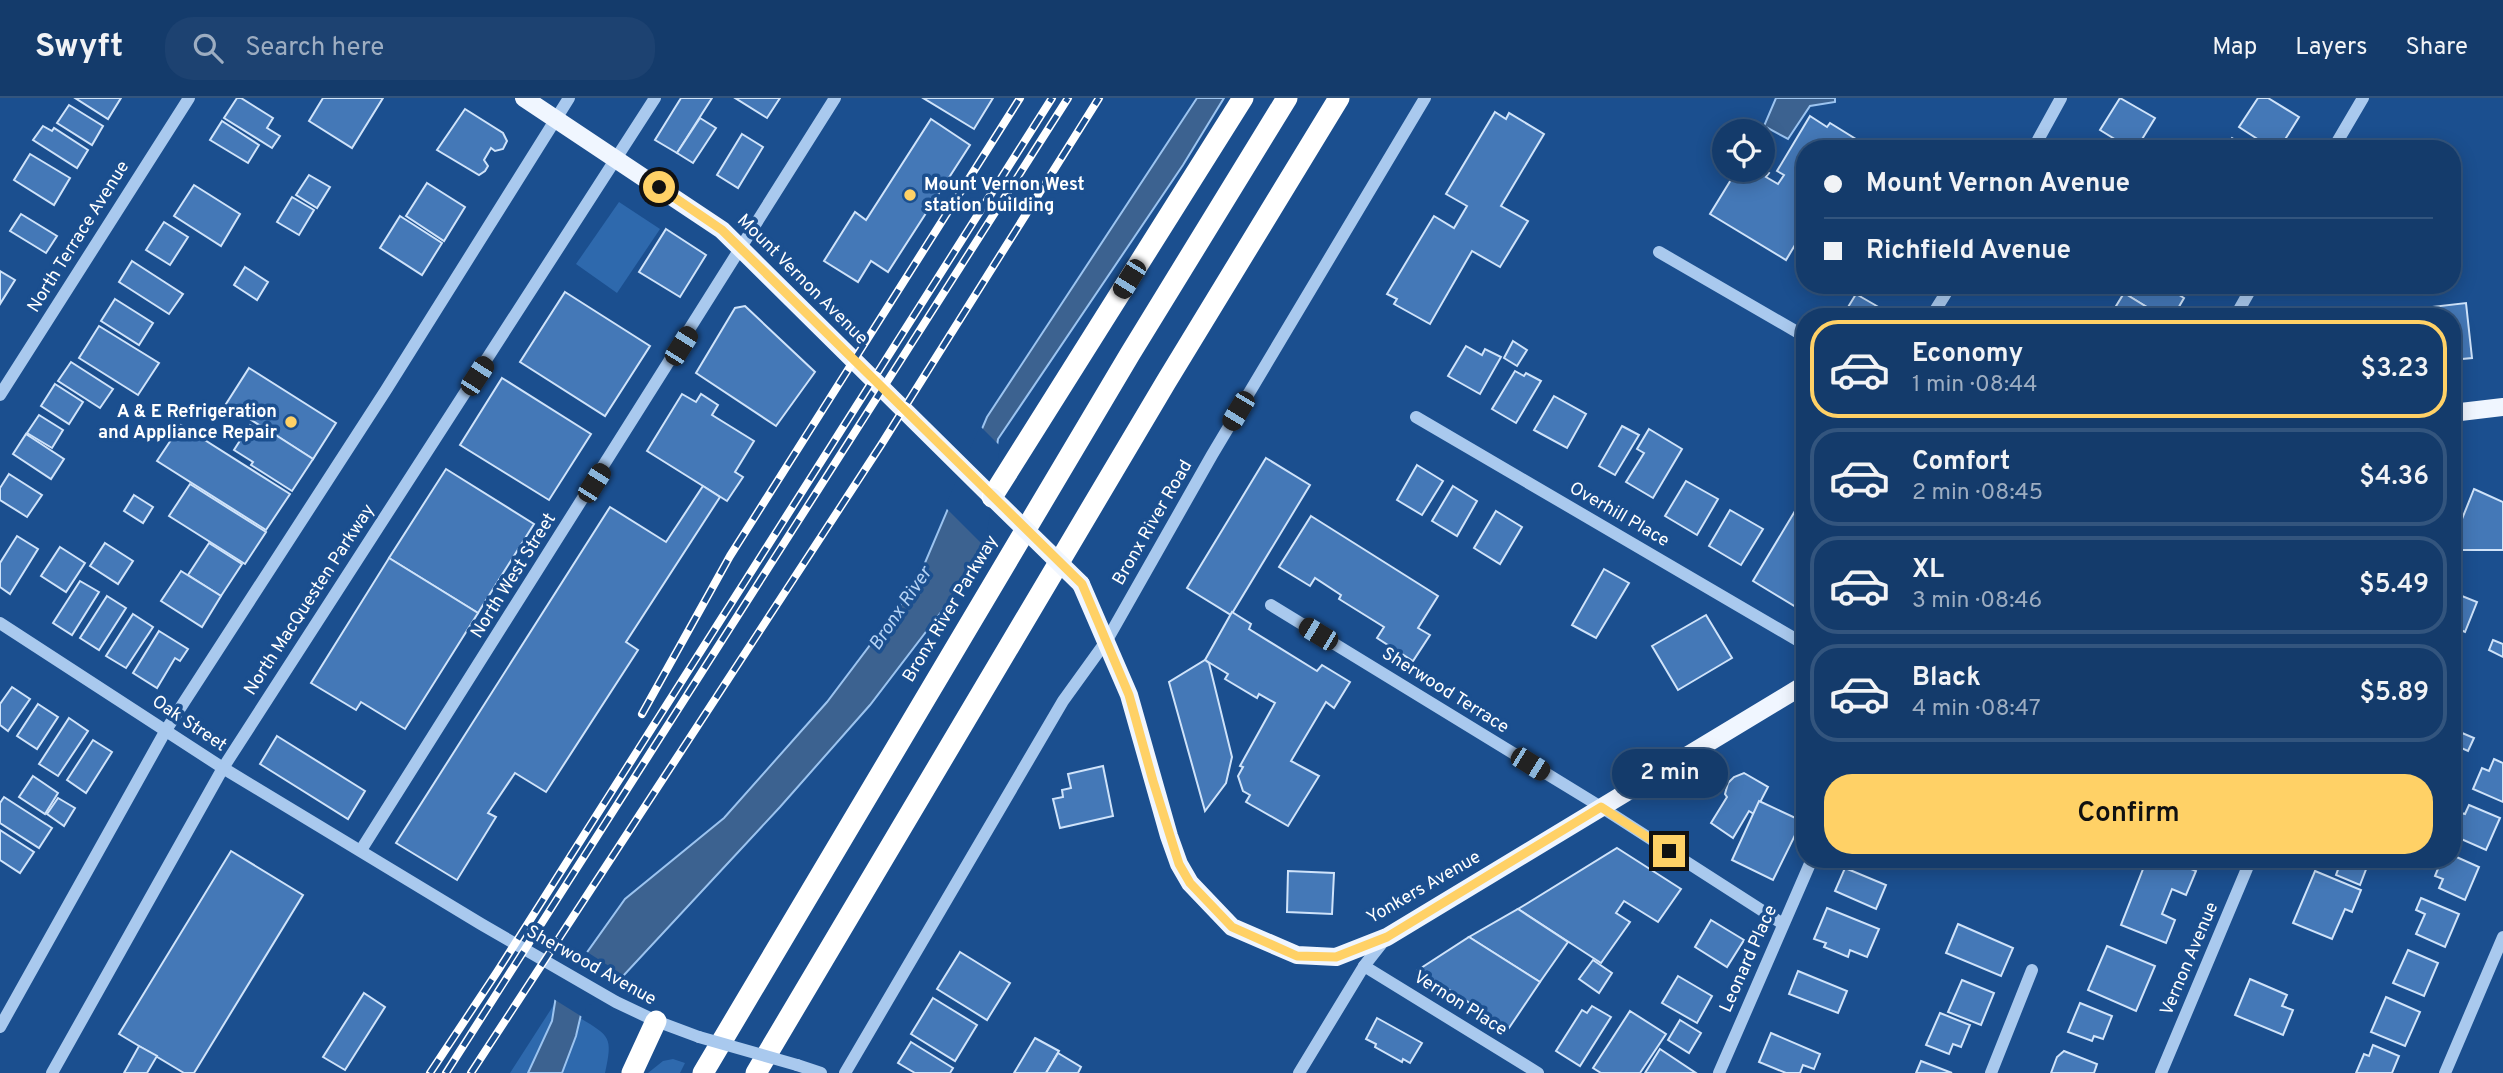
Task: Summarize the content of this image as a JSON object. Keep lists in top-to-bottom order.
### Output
{
  "streets": {
    "highway": ["Bronx River Parkway"],
    "main road": ["Mount Vernon Avenue", "Yonkers Avenue"],
    "street": [
      "North Terrace Avenue",
      "Overhill Place",
      "Bronx River Road",
      "North West Street",
      "North MacQuesten Parkway",
      "Sherwood Terrace",
      "Oak Street",
      "Leonard Place",
      "Vernon Avenue",
      "Sherwood Avenue",
      "Vernon Place"
    ]
  },
  "crossings": [
    ["Mount Vernon Avenue", "North West Street"],
    ["Mount Vernon Avenue", "North MacQuesten Parkway"],
    ["Mount Vernon Avenue", "Yonkers Avenue"],
    ["Bronx River Road", "Yonkers Avenue"],
    ["North West Street", "Oak Street"],
    ["North West Street", "Sherwood Avenue"],
    ["North MacQuesten Parkway", "Oak Street"],
    ["Sherwood Terrace", "Yonkers Avenue"],
    ["Sherwood Terrace", "Leonard Place"],
    ["Oak Street", "Sherwood Avenue"]
  ],
  "water": ["Bronx River"],
  "places": ["Mount Vernon West station building", "A & E Refrigeration and Appliance Repair"],
  "page": {
    "header": "Swyft",
    "search": "Search here",
    "nav": ["Map", "Layers", "Share"],
    "banner": ["Mount Vernon Avenue", "Richfield Avenue"],
    "list": [
      {
        "name": "Economy",
        "note": "1 min · 08:44",
        "value": "$3.23"
      },
      {
        "name": "Comfort",
        "note": "2 min · 08:45",
        "value": "$4.36"
      },
      {
        "name": "XL",
        "note": "3 min · 08:46",
        "value": "$5.49"
      },
      {
        "name": "Black",
        "note": "4 min · 08:47",
        "value": "$5.89"
      }
    ],
    "bubble": "2 min",
    "buttons": "Confirm"
  }
}
